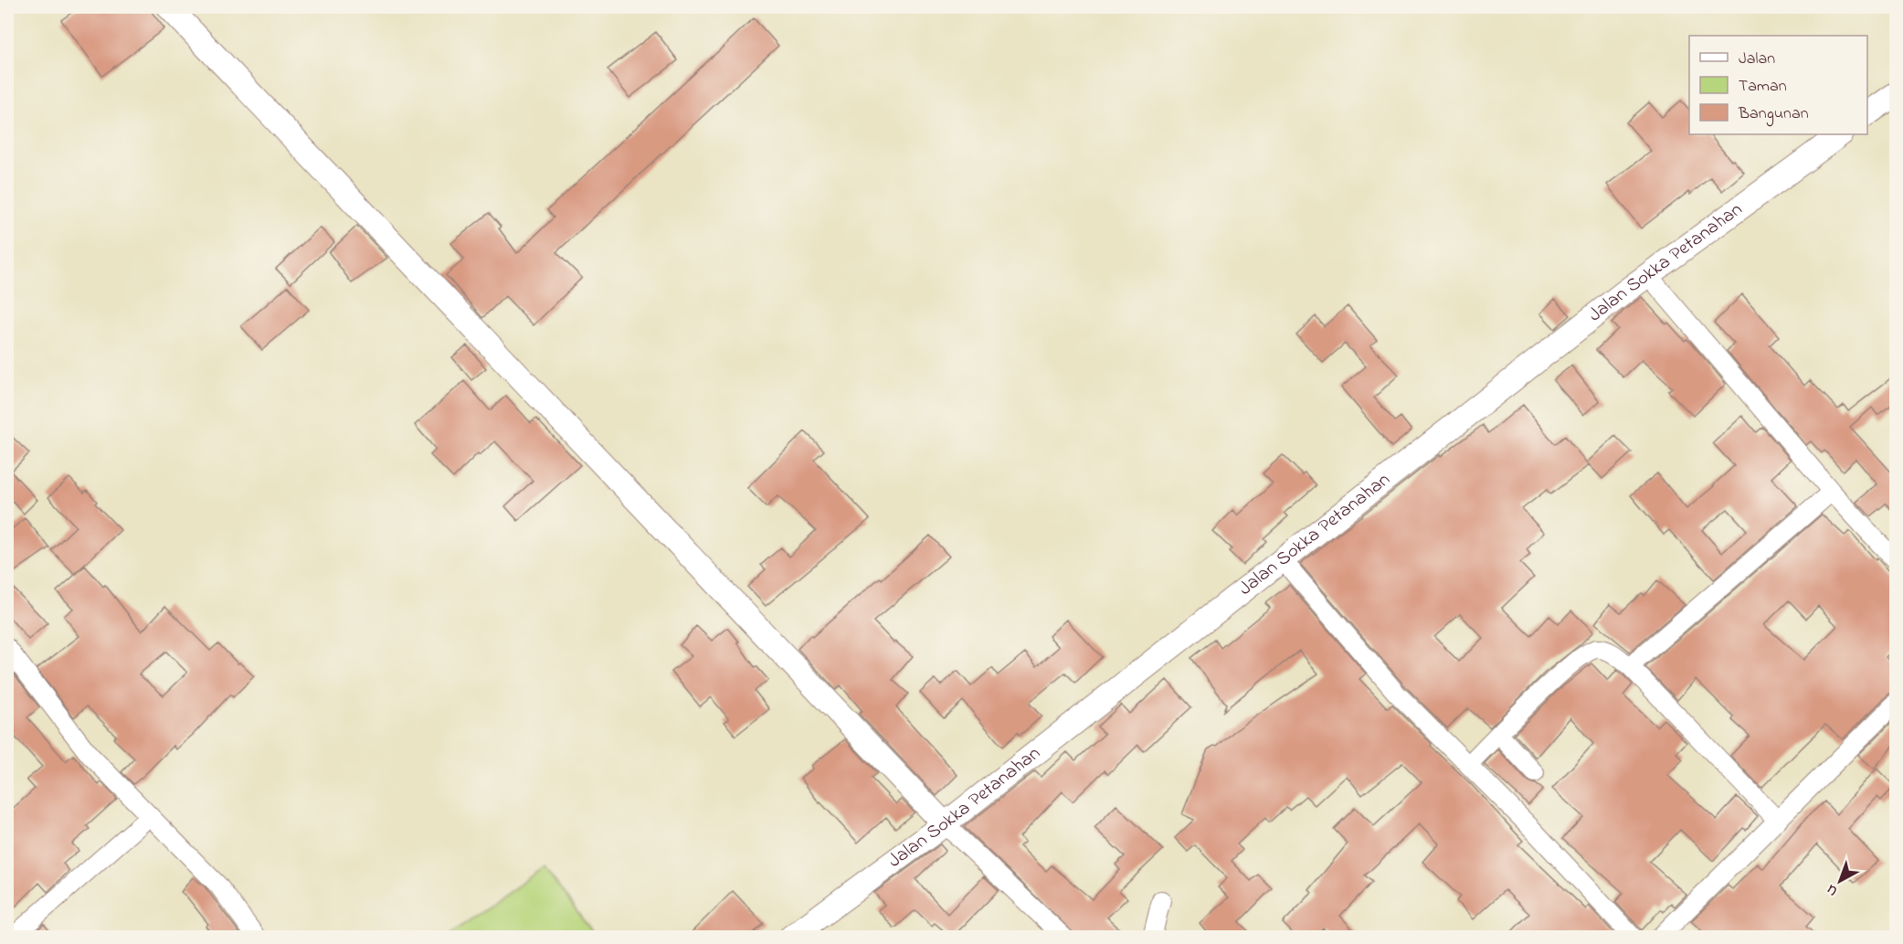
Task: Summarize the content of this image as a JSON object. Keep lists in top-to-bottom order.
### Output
{
  "streets": {
    "street": ["Jalan Sokka Petanahan"]
  },
  "legend": ["Jalan", "Taman", "Bangunan"],
  "north": "bottom left"
}
